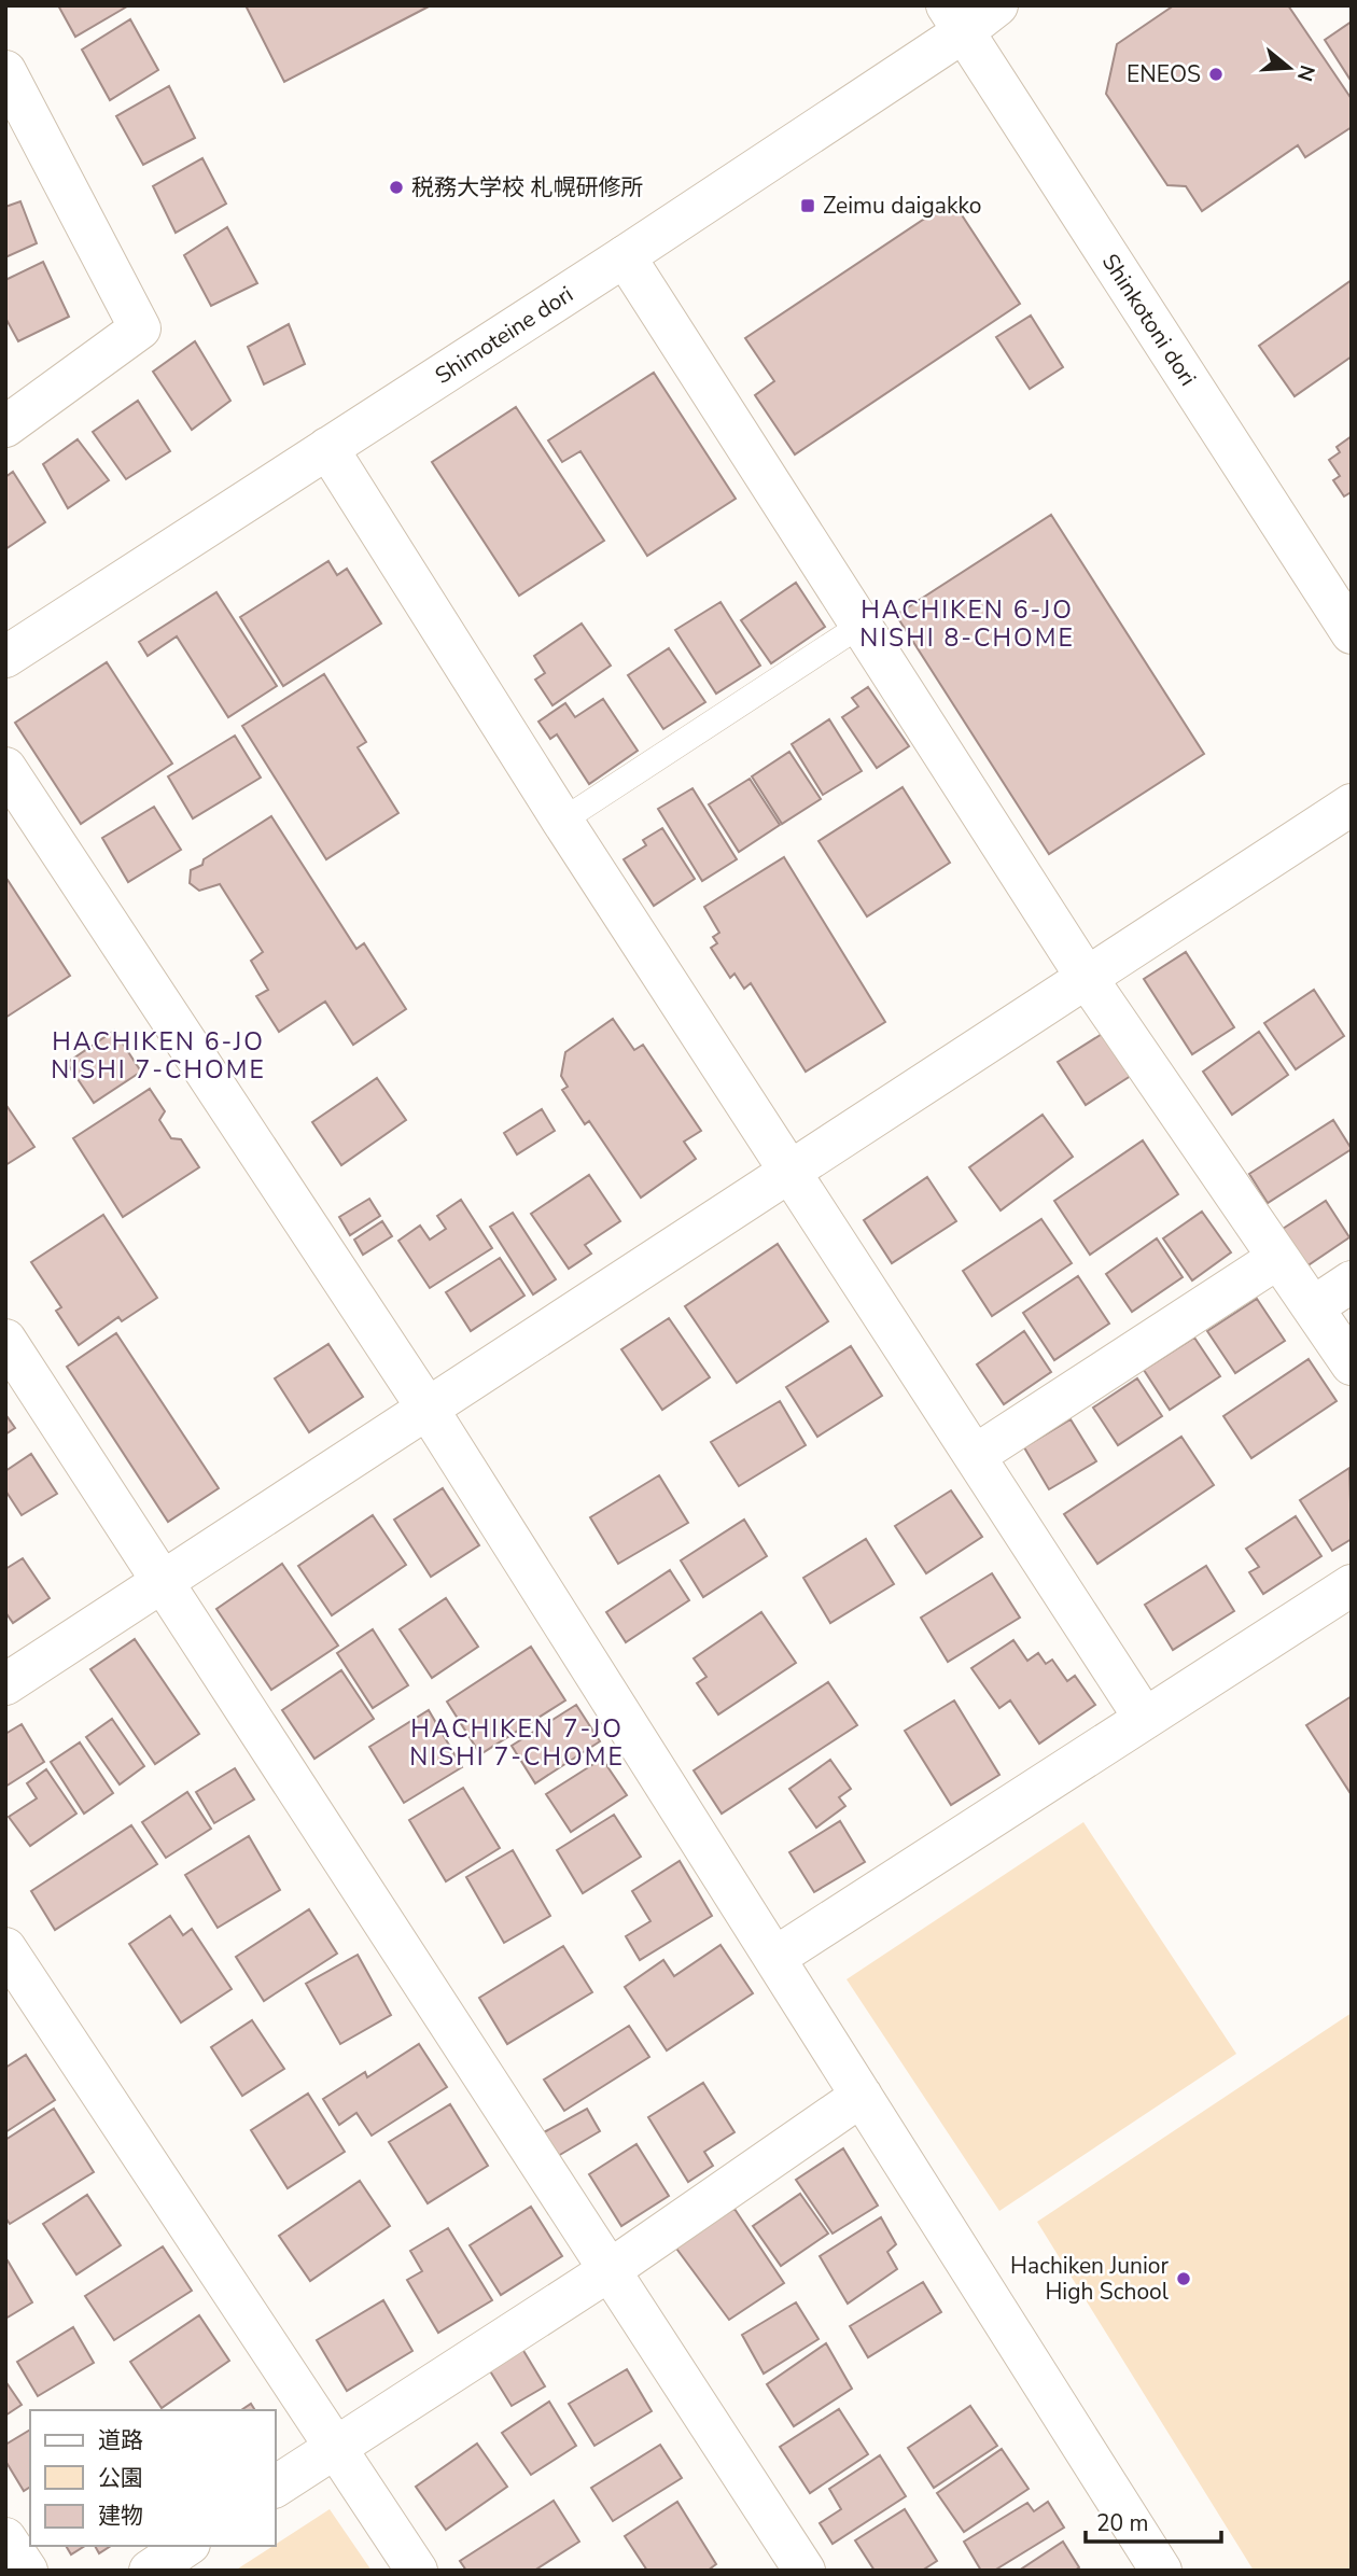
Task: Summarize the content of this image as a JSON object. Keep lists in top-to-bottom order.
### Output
{
  "streets": {
    "street": ["Shinkotoni dori", "Shimoteine dori"]
  },
  "crossings": [
    ["Shinkotoni dori", "Shimoteine dori"]
  ],
  "districts": ["HACHIKEN 6-JO NISHI 8-CHOME", "HACHIKEN 6-JO NISHI 7-CHOME", "HACHIKEN 7-JO NISHI 7-CHOME"],
  "places": {
    "other": ["ENEOS", "税務大学校 札幌研修所", "Hachiken Junior High School"],
    "transit": ["Zeimu daigakko"]
  },
  "legend": ["道路", "公園", "建物"],
  "scale_bar": "20 m",
  "north": "right"
}
